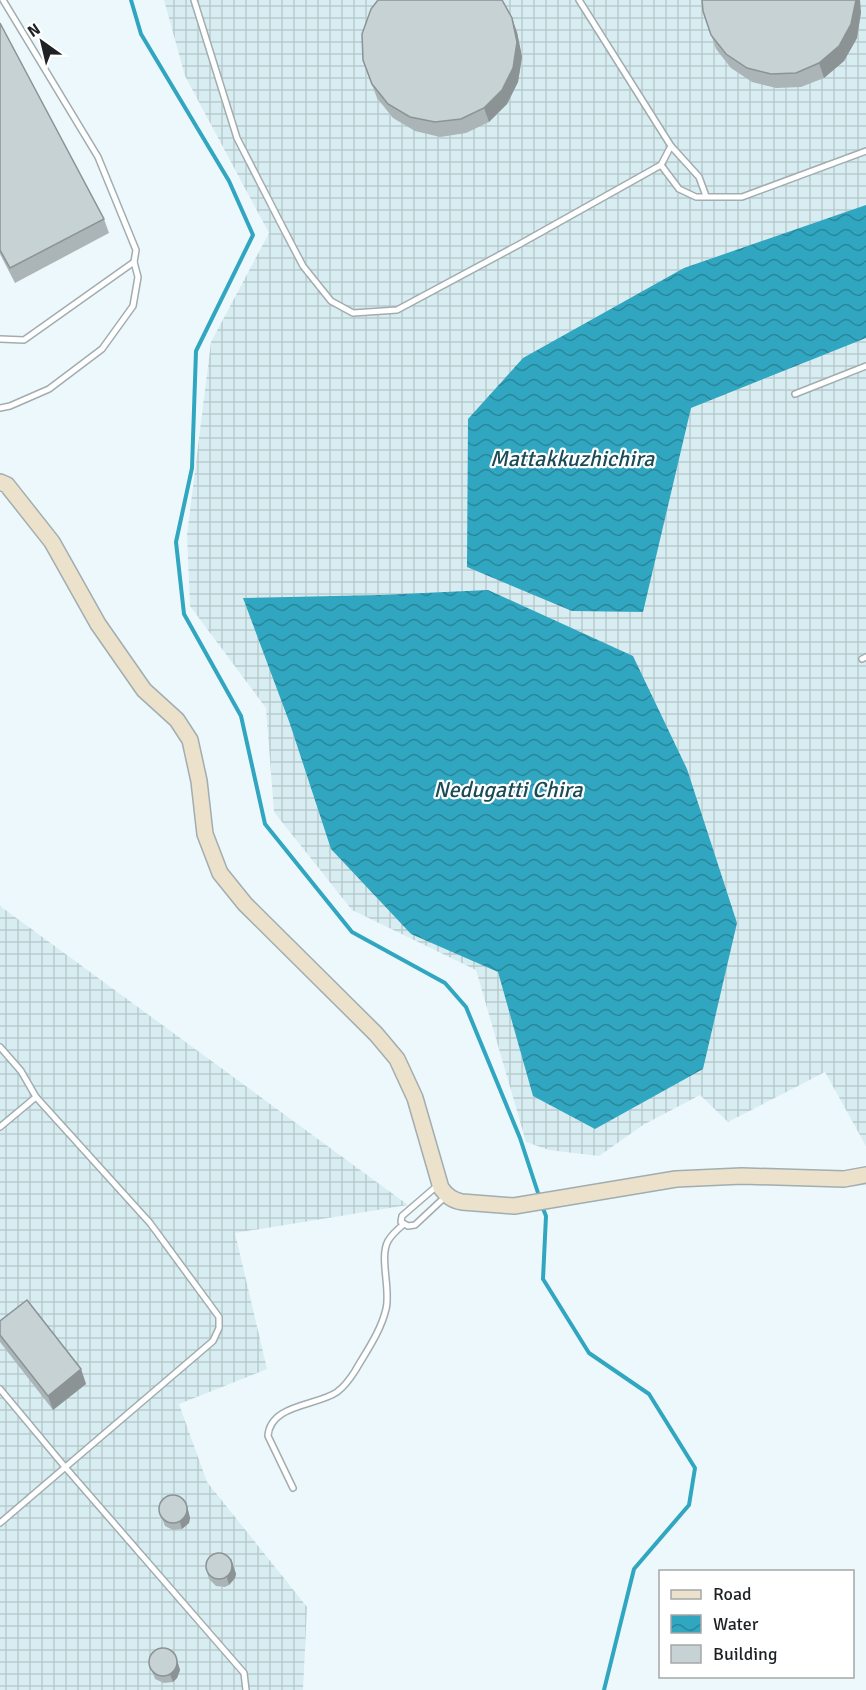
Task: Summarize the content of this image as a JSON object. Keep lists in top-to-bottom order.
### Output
{
  "water": ["Mattakkuzhichira", "Nedugatti Chira"],
  "legend": ["Road", "Water", "Building"],
  "north": "top left"
}
